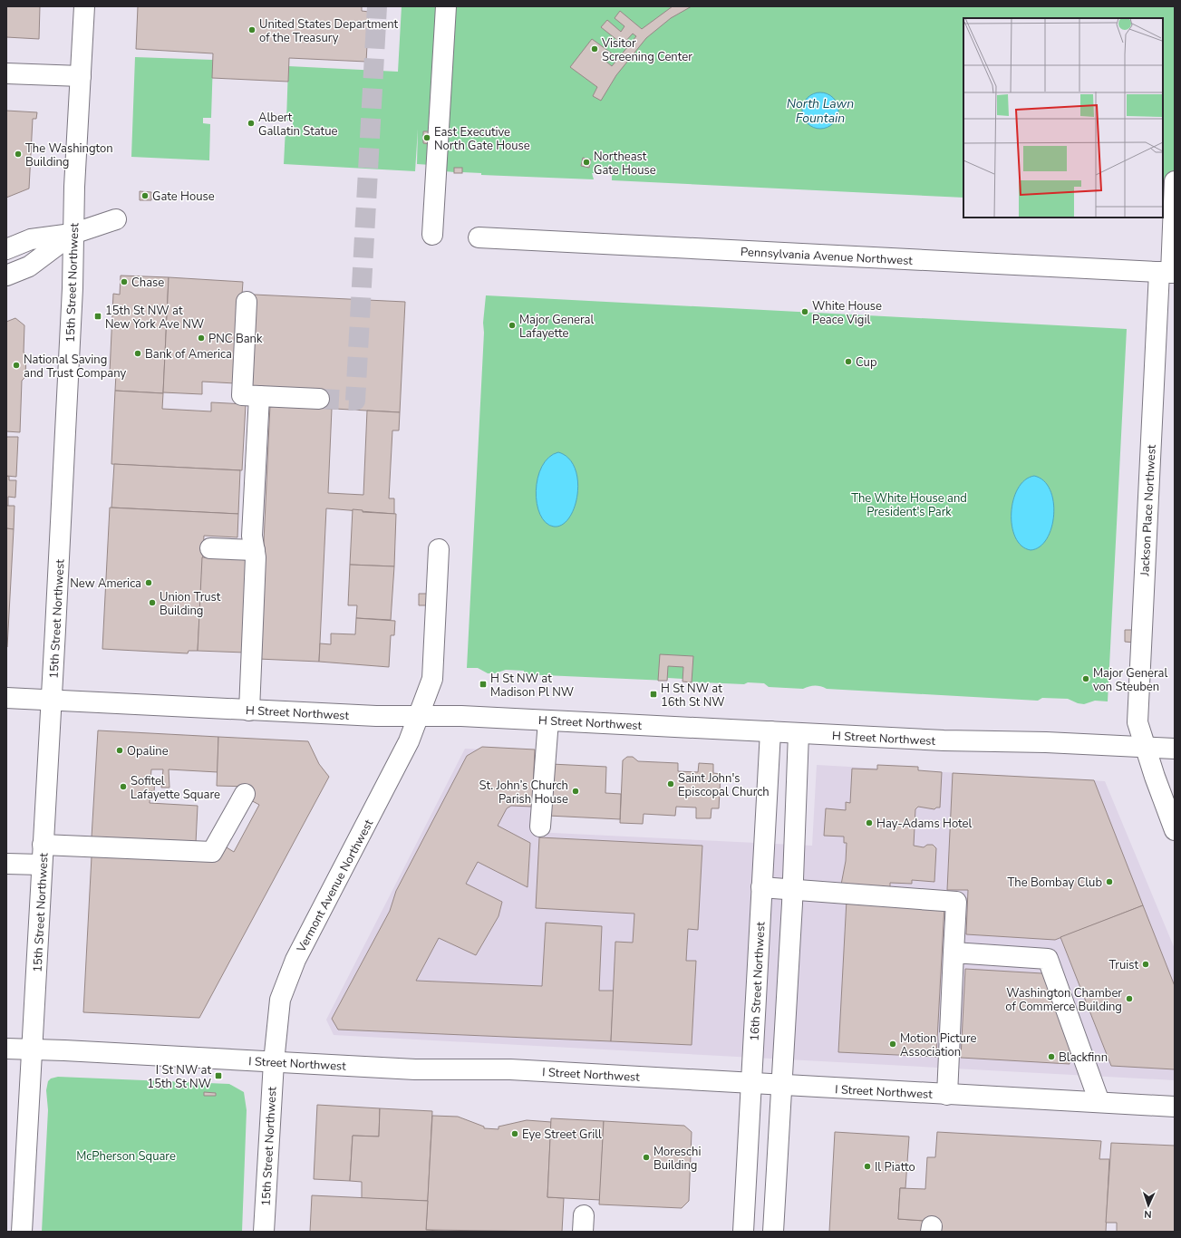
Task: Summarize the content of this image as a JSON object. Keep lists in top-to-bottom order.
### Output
{
  "streets": {
    "main road": [
      "Pennsylvania Avenue Northwest",
      "15th Street Northwest",
      "Jackson Place Northwest",
      "H Street Northwest",
      "Vermont Avenue Northwest",
      "16th Street Northwest",
      "I Street Northwest"
    ]
  },
  "crossings": [
    ["Pennsylvania Avenue Northwest", "Jackson Place Northwest"],
    ["15th Street Northwest", "H Street Northwest"],
    ["15th Street Northwest", "Vermont Avenue Northwest"],
    ["15th Street Northwest", "I Street Northwest"],
    ["Jackson Place Northwest", "H Street Northwest"],
    ["H Street Northwest", "Vermont Avenue Northwest"],
    ["H Street Northwest", "16th Street Northwest"],
    ["Vermont Avenue Northwest", "I Street Northwest"],
    ["16th Street Northwest", "I Street Northwest"]
  ],
  "water": ["North Lawn Fountain"],
  "parks": ["The White House and President's Park", "McPherson Square"],
  "places": {
    "other": [
      "United States Department of the Treasury",
      "Visitor Screening Center",
      "Albert Gallatin Statue",
      "East Executive North Gate House",
      "The Washington Building",
      "Northeast Gate House",
      "Gate House",
      "Chase",
      "White House Peace Vigil",
      "Major General Lafayette",
      "PNC Bank",
      "Bank of America",
      "Cup",
      "National Saving and Trust Company",
      "New America",
      "Union Trust Building",
      "Major General von Steuben",
      "Opaline",
      "Saint John's Episcopal Church",
      "Sofitel Lafayette Square",
      "St. John’s Church Parish House",
      "Hay-Adams Hotel",
      "The Bombay Club",
      "Truist",
      "Washington Chamber of Commerce Building",
      "Motion Picture Association",
      "Blackfinn",
      "Eye Street Grill",
      "Moreschi Building",
      "Il Piatto"
    ],
    "transit": [
      "15th St NW at New York Ave NW",
      "H St NW at Madison Pl NW",
      "H St NW at 16th St NW",
      "I St NW at 15th St NW"
    ]
  },
  "north": "bottom"
}
